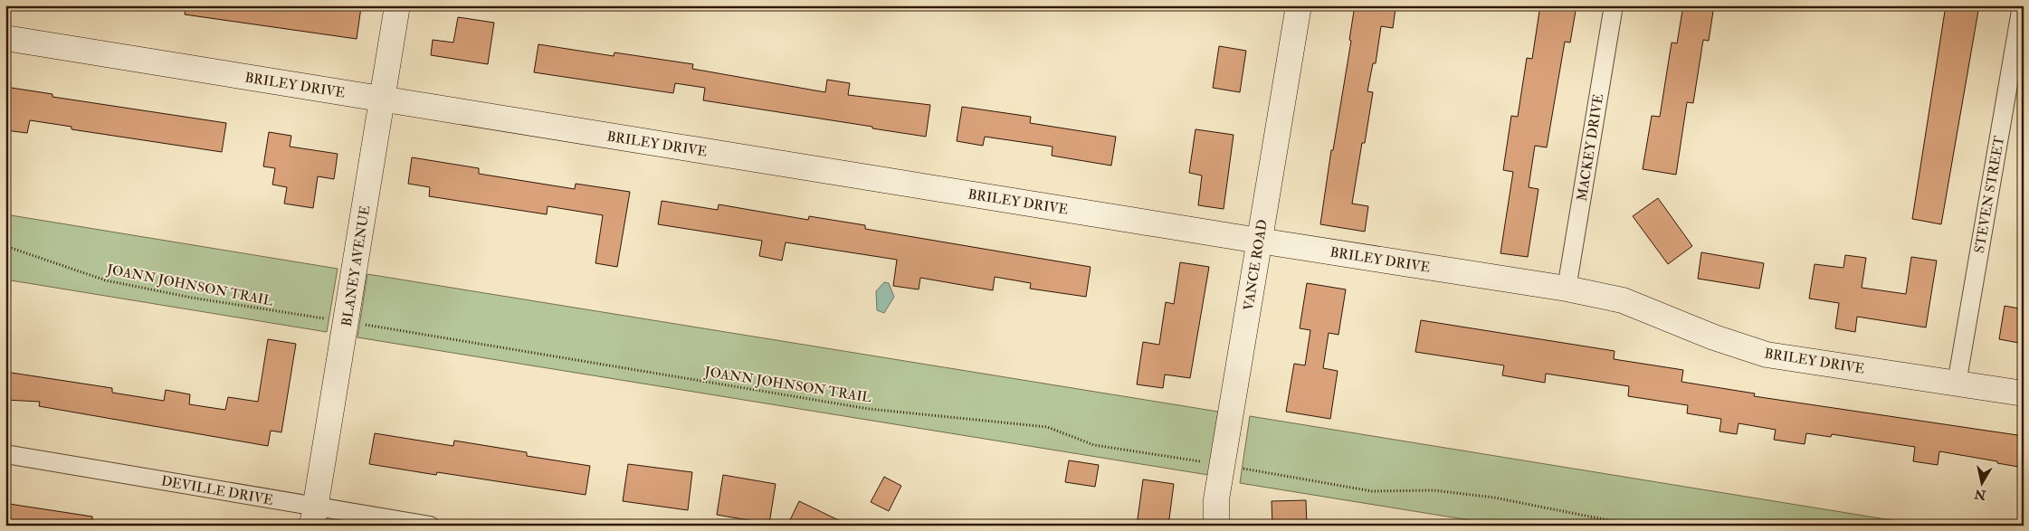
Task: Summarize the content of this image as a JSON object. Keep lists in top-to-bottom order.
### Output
{
  "streets": {
    "street": [
      "BRILEY DRIVE",
      "MACKEY DRIVE",
      "STEVEN STREET",
      "VANCE ROAD",
      "BLANEY AVENUE",
      "DEVILLE DRIVE"
    ],
    "path": ["JOANN JOHNSON TRAIL"]
  },
  "crossings": [
    ["BRILEY DRIVE", "MACKEY DRIVE"],
    ["BRILEY DRIVE", "STEVEN STREET"],
    ["BRILEY DRIVE", "VANCE ROAD"],
    ["BRILEY DRIVE", "BLANEY AVENUE"],
    ["BLANEY AVENUE", "DEVILLE DRIVE"]
  ],
  "north": "bottom"
}
